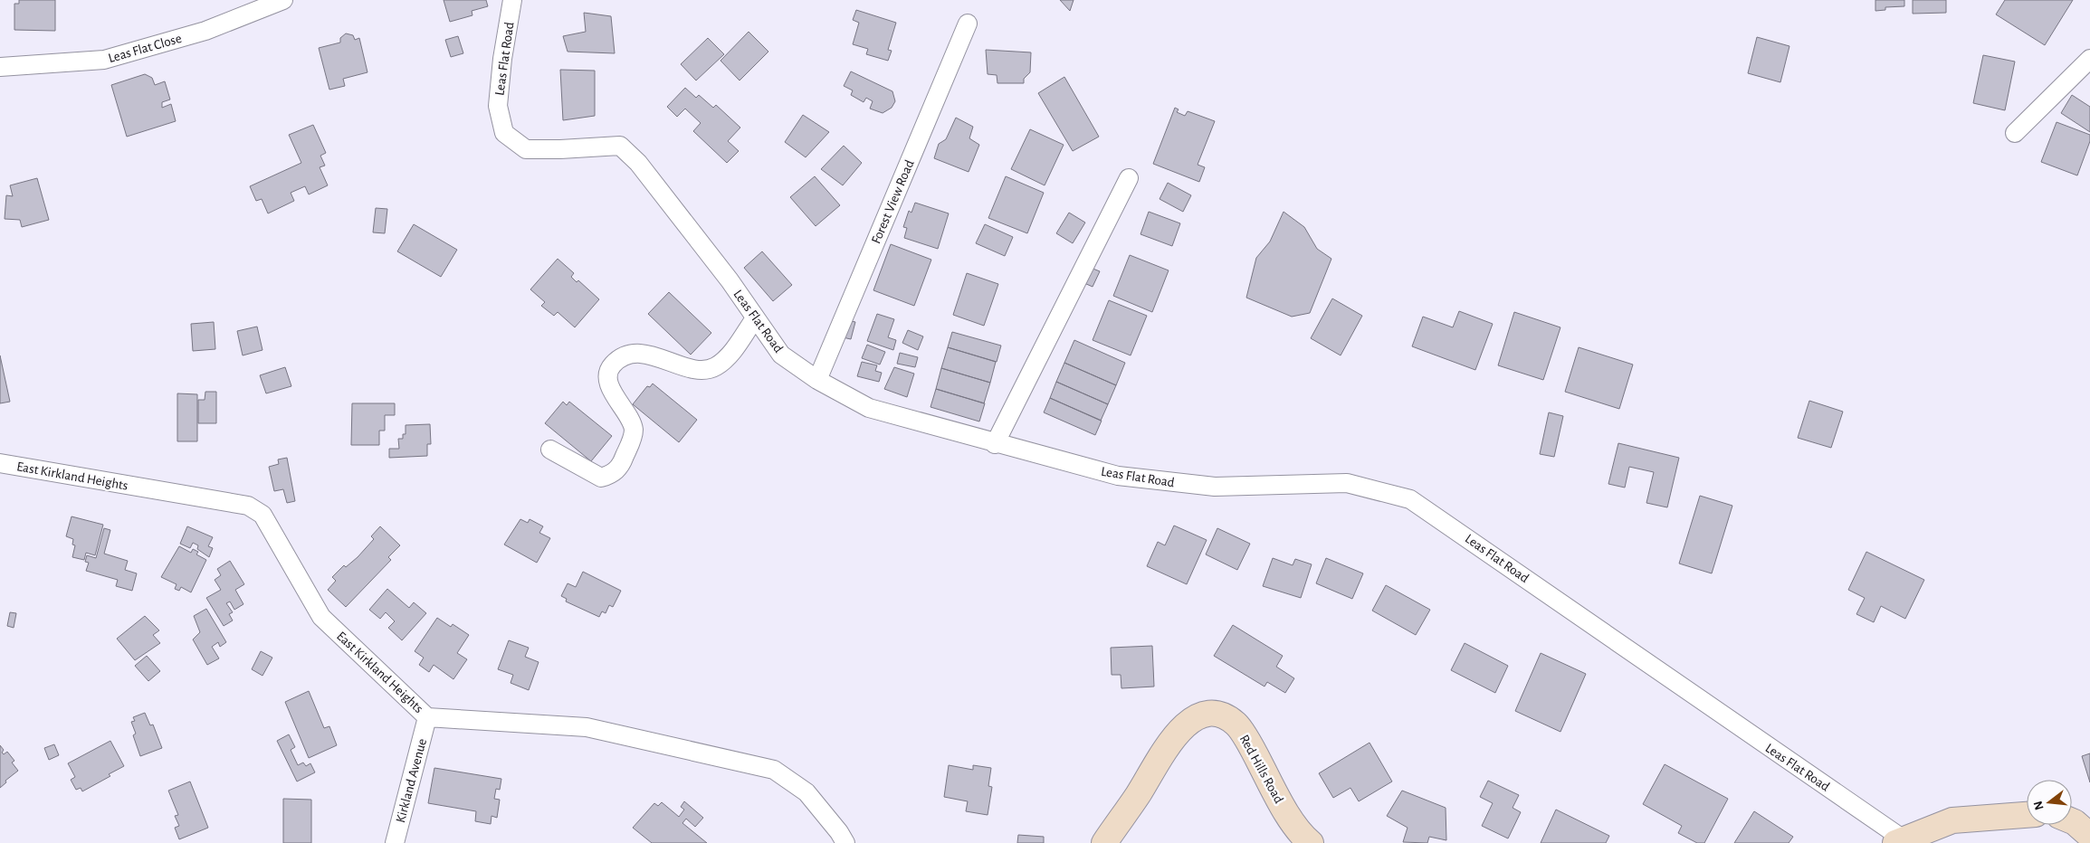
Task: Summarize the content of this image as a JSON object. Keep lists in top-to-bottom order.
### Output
{
  "streets": {
    "main road": ["Red Hills Road"],
    "street": [
      "Leas Flat Close",
      "Leas Flat Road",
      "Forest View Road",
      "East Kirkland Heights",
      "Kirkland Avenue"
    ]
  },
  "crossings": [
    ["Leas Flat Road", "Forest View Road"],
    ["East Kirkland Heights", "Kirkland Avenue"]
  ],
  "north": "left"
}
